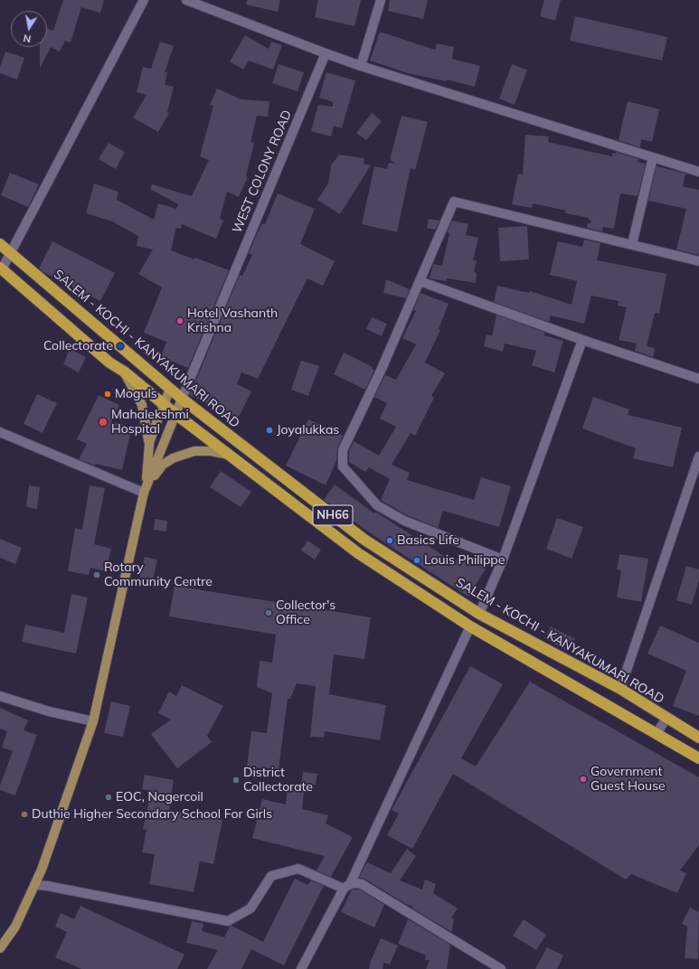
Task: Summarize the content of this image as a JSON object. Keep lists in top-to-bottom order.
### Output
{
  "streets": {
    "highway": ["SALEM - KOCHI - KANYAKUMARI ROAD", "NH66"],
    "street": ["WEST COLONY ROAD"]
  },
  "crossings": [
    ["WEST COLONY ROAD", "SALEM - KOCHI - KANYAKUMARI ROAD"]
  ],
  "places": [
    "Hotel Vashanth Krishna",
    "Collectorate",
    "Moguls",
    "Mahalekshmi Hospital",
    "Joyalukkas",
    "Basics Life",
    "Louis Philippe",
    "Rotary Community Centre",
    "Collector's Office",
    "Government Guest House",
    "District Collectorate",
    "EOC, Nagercoil",
    "Duthie Higher Secondary School For Girls"
  ],
  "north": "bottom"
}
